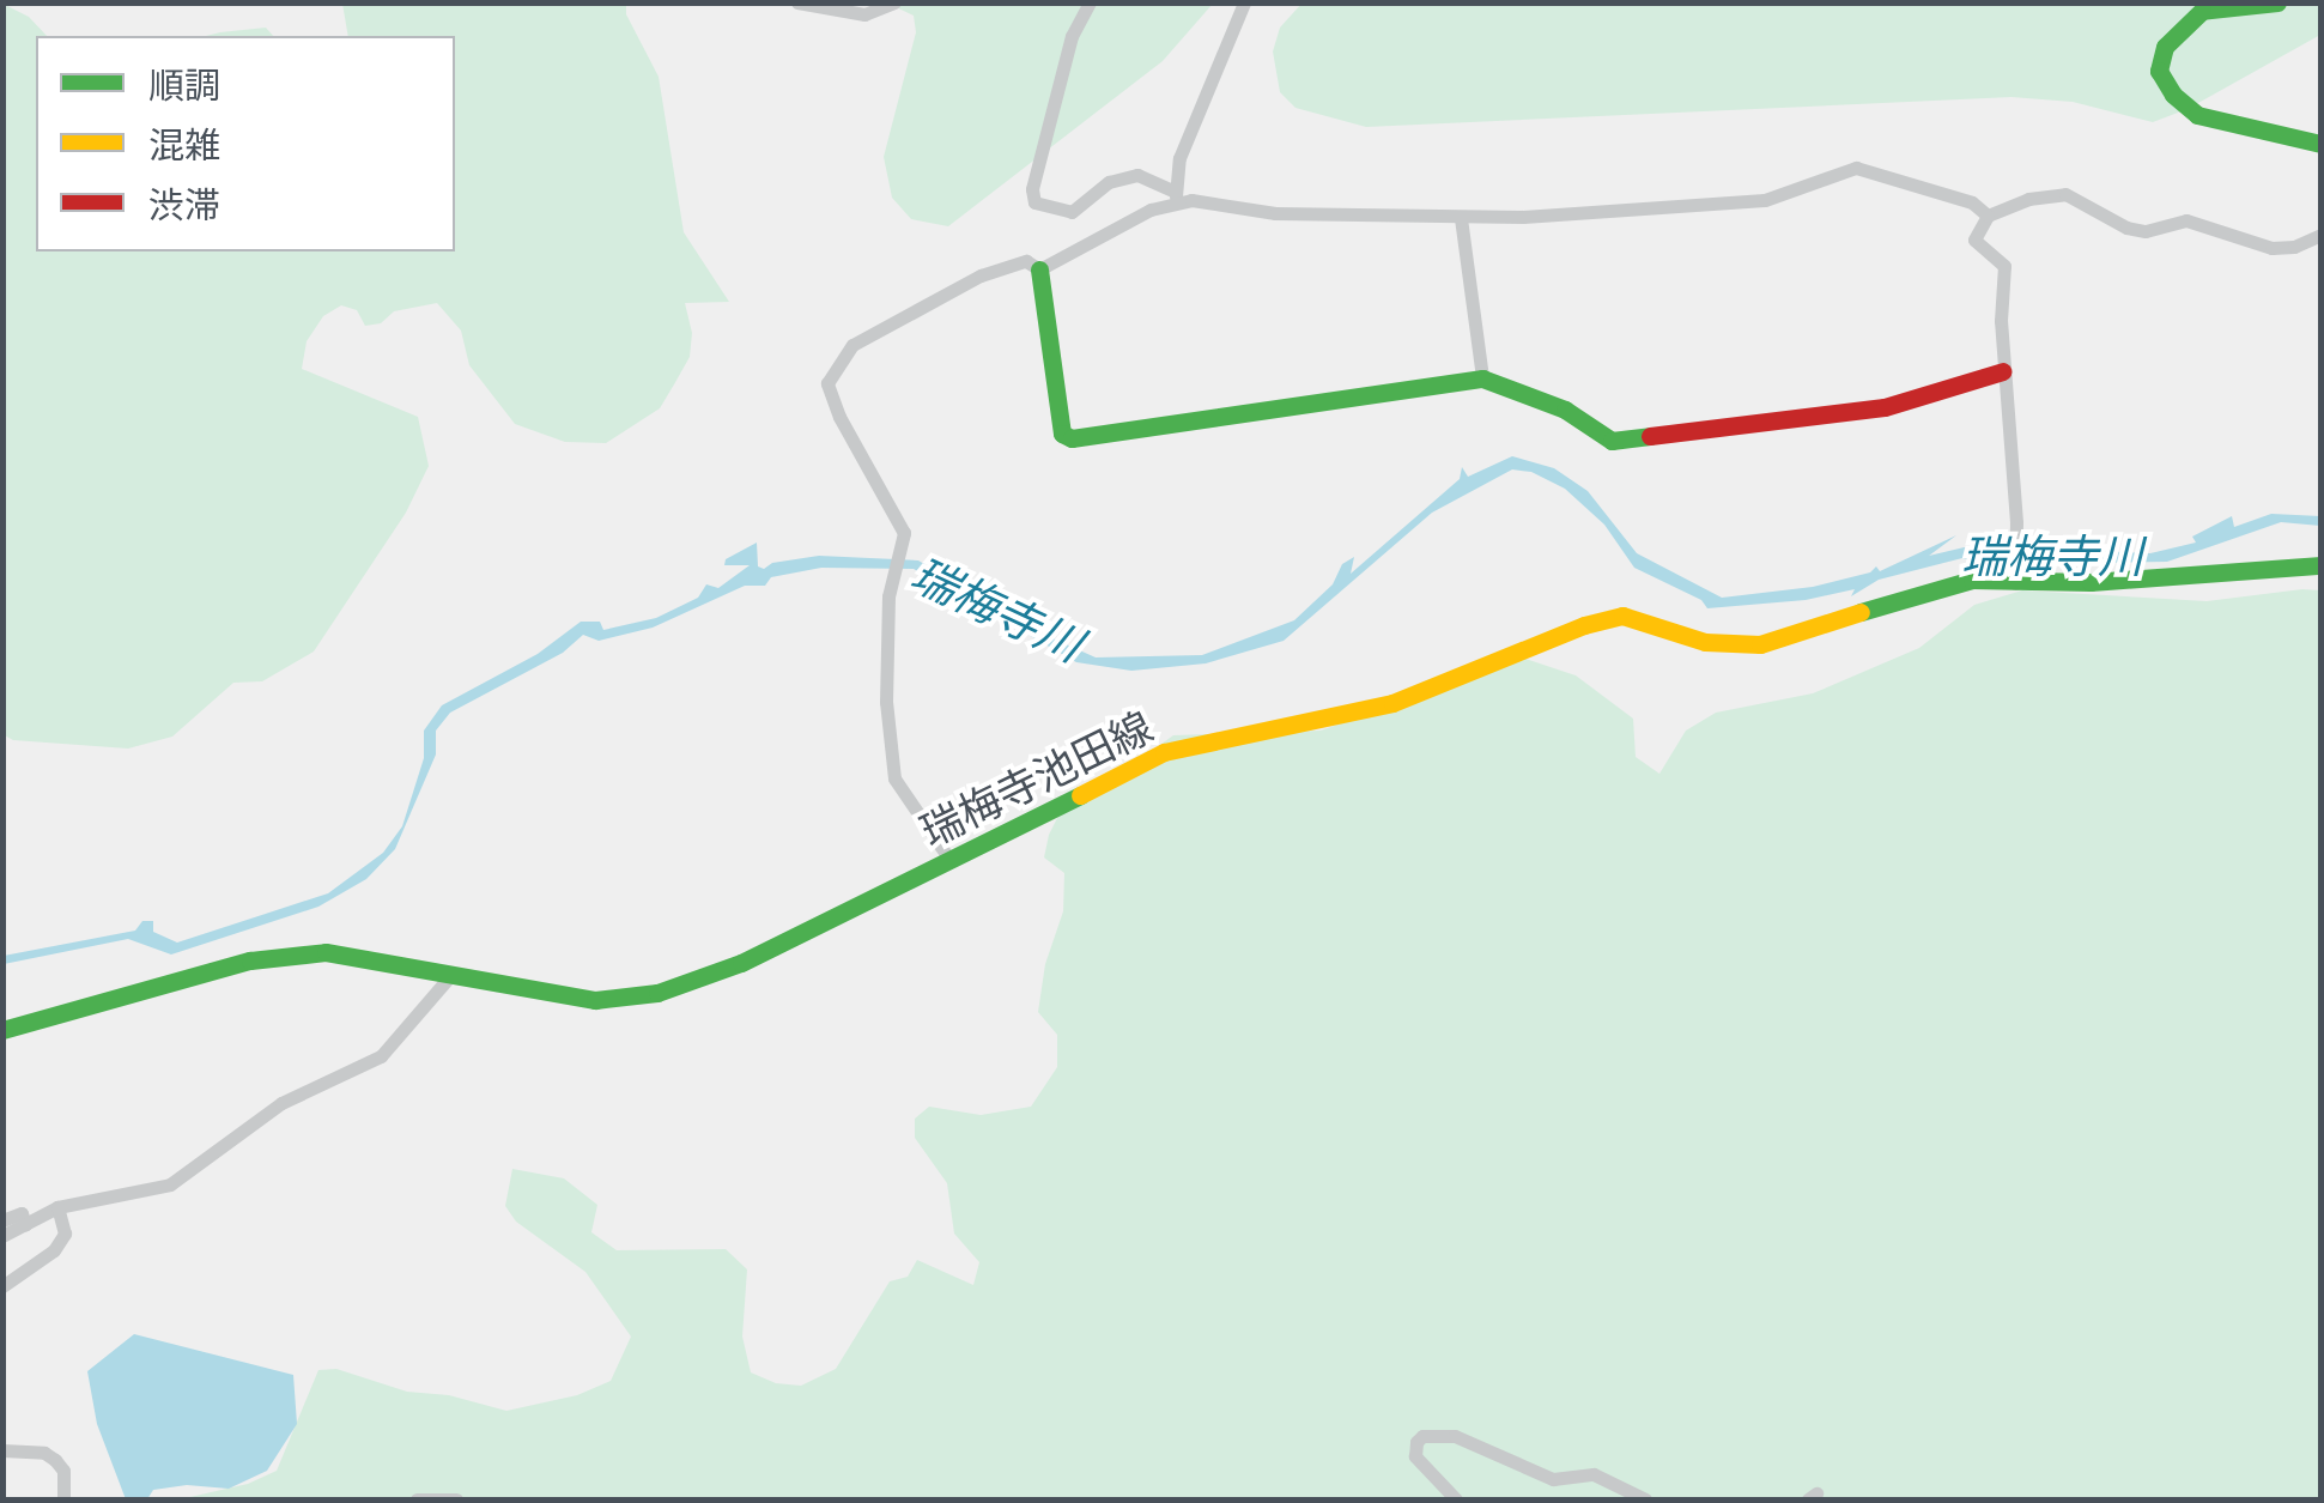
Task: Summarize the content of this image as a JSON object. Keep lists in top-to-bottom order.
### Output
{
  "streets": {
    "main road": ["瑞梅寺池田線"]
  },
  "water": ["瑞梅寺川"],
  "legend": ["順調", "混雑", "渋滞"]
}
